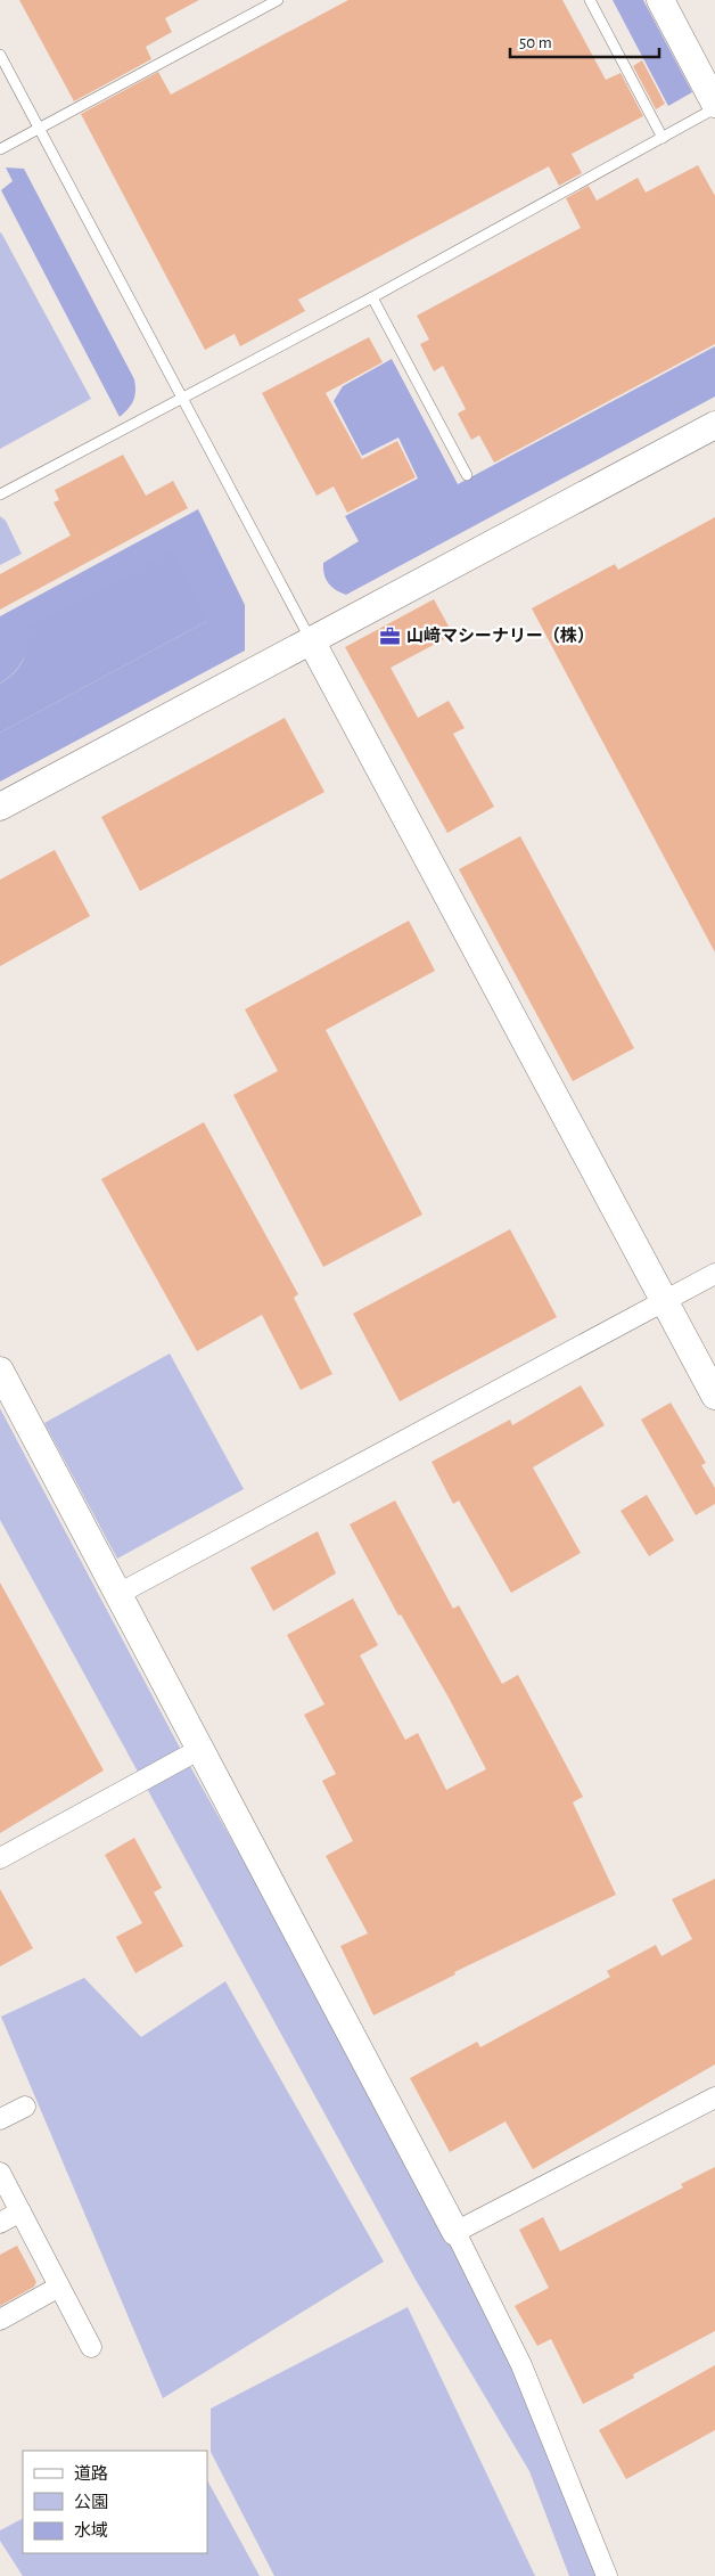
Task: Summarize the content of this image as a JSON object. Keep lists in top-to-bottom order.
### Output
{
  "places": {
    "office": ["山﨑マシーナリー（株）"]
  },
  "legend": ["道路", "公園", "水域"],
  "scale_bar": "50 m"
}
